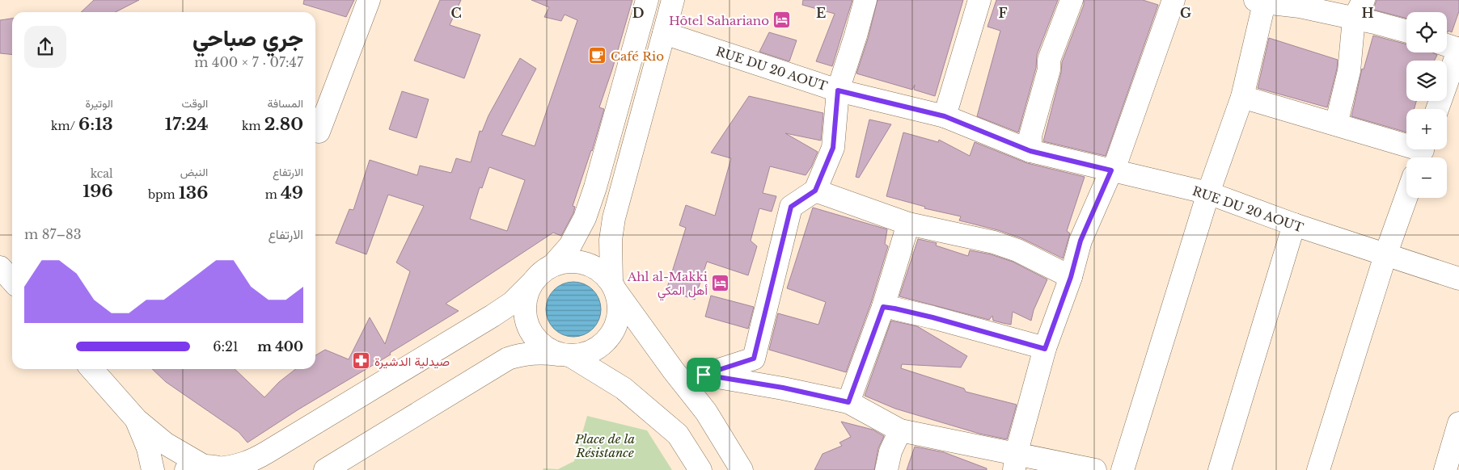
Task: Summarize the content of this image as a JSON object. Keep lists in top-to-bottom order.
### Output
{
  "streets": {
    "street": ["RUE DU 20 AOUT"]
  },
  "parks": ["Place de la Résistance"],
  "places": {
    "hotel": ["Hôtel Sahariano", "Ahl al-Makki أهل المكي"],
    "cafe": ["Café Rio"],
    "pharmacy": ["صيدلية الدشيرة"]
  },
  "page": {
    "map_buttons": ["+", "−"],
    "heading": ["جري صباحي", "07:47 · 7 × 400 m"],
    "stats": [
      ["المسافة", "2.80 km"],
      ["الوقت", "17:24"],
      ["الوتيرة", "6:13 /km"],
      ["الارتفاع", "49 m"],
      ["النبض", "136 bpm"],
      ["kcal", "196"]
    ],
    "chart": ["الارتفاع", "83–87 m"],
    "list": [
      {
        "name": "400 m",
        "note": "6:21"
      }
    ]
  },
  "grid": {
    "columns": [
      "C",
      "D",
      "E",
      "F",
      "G",
      "H"
    ]
  }
}
